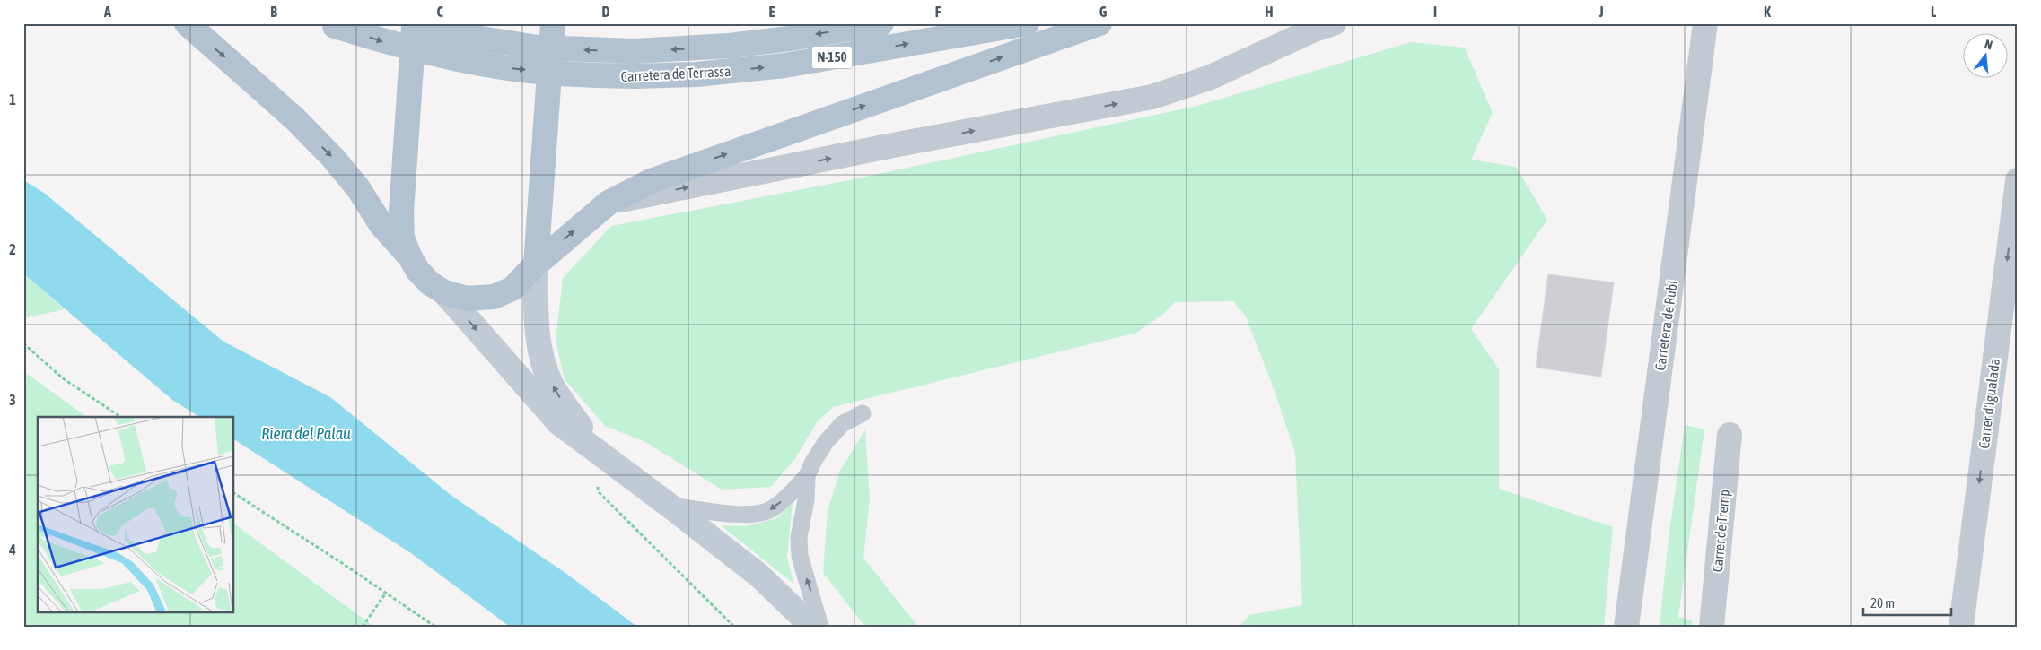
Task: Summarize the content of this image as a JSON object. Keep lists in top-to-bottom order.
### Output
{
  "streets": {
    "main road": ["N-150", "Carretera de Terrassa"],
    "street": ["Carretera de Rubi", "Carrer d'Igualada", "Carrer de Tremp"]
  },
  "one_way": ["Carrer d'Igualada"],
  "water": ["Riera del Palau"],
  "scale_bar": "20 m",
  "north": "top",
  "grid": {
    "columns": [
      "A",
      "B",
      "C",
      "D",
      "E",
      "F",
      "G",
      "H",
      "I",
      "J",
      "K",
      "L"
    ],
    "rows": [
      "1",
      "2",
      "3",
      "4"
    ]
  }
}
